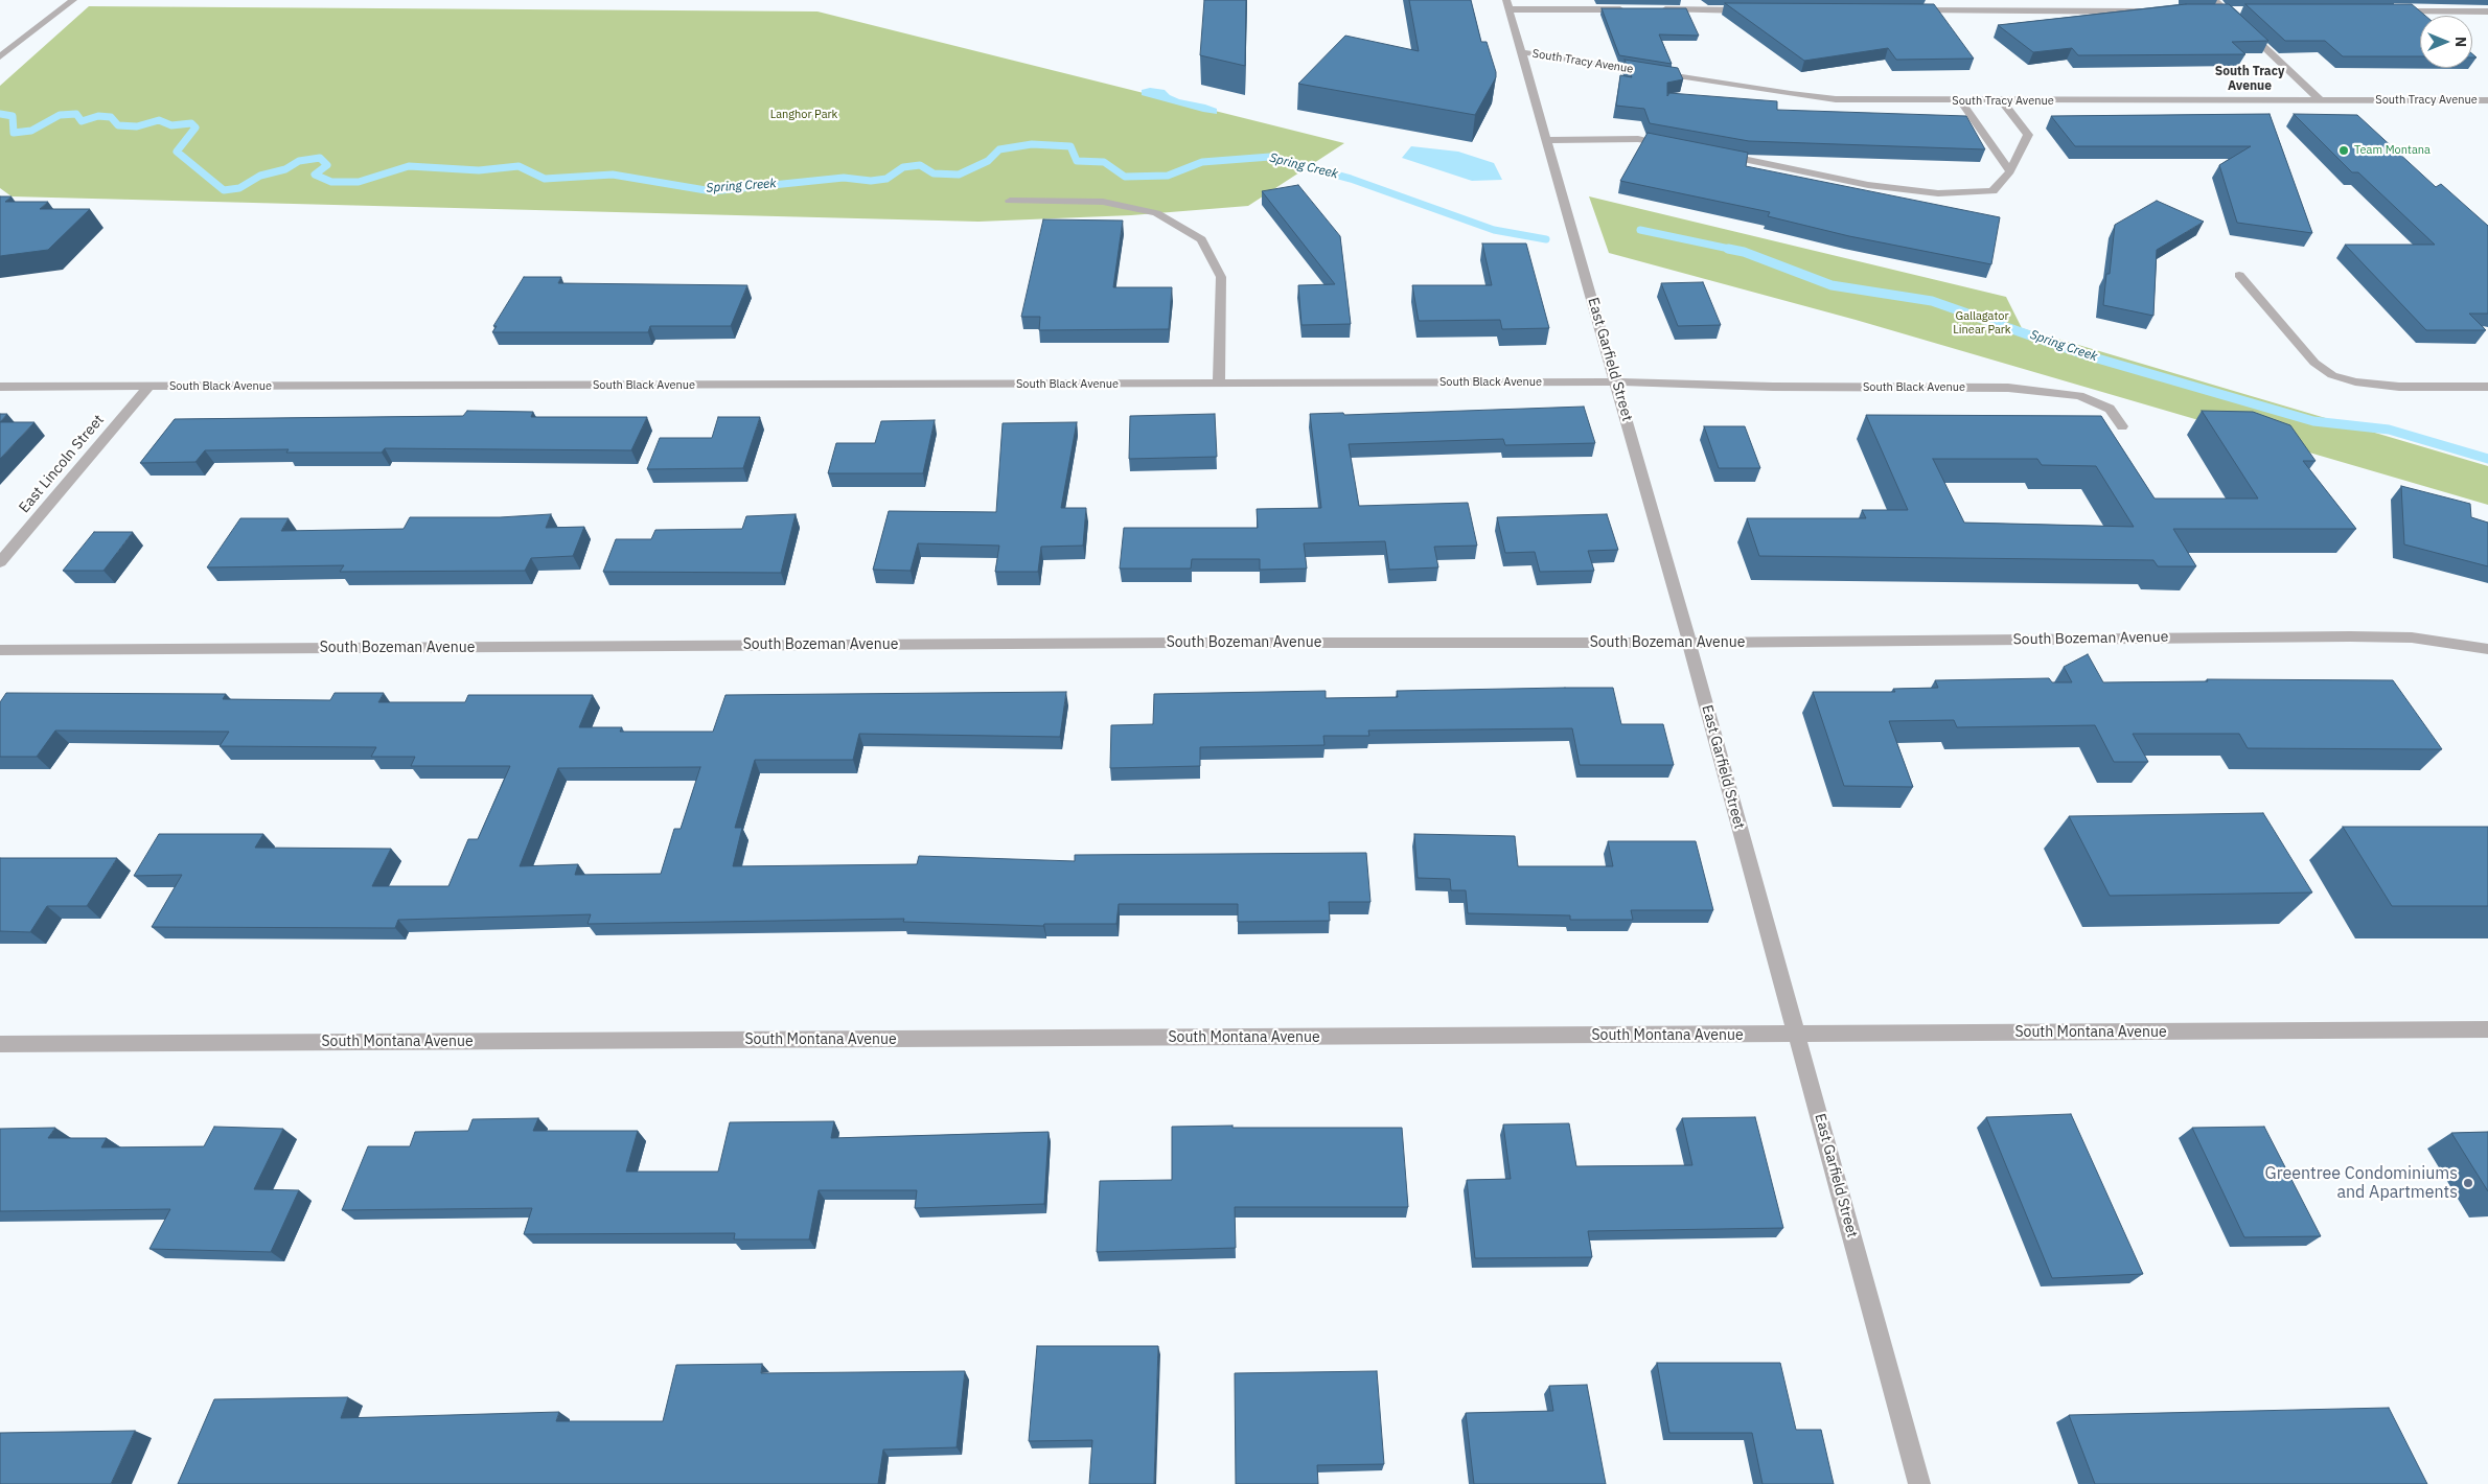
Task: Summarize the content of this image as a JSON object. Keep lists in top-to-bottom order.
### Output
{
  "streets": {
    "street": [
      "South Tracy Avenue",
      "East Garfield Street",
      "South Black Avenue",
      "East Lincoln Street",
      "South Bozeman Avenue",
      "South Montana Avenue"
    ]
  },
  "crossings": [
    ["South Tracy Avenue", "East Garfield Street"],
    ["East Garfield Street", "South Black Avenue"],
    ["East Garfield Street", "South Bozeman Avenue"],
    ["East Garfield Street", "South Montana Avenue"],
    ["South Black Avenue", "East Lincoln Street"]
  ],
  "districts": ["South Tracy Avenue"],
  "water": ["Spring Creek"],
  "parks": ["Langhor Park", "Gallagator Linear Park"],
  "places": ["Team Montana", "Greentree Condominiums and Apartments"],
  "north": "right"
}
